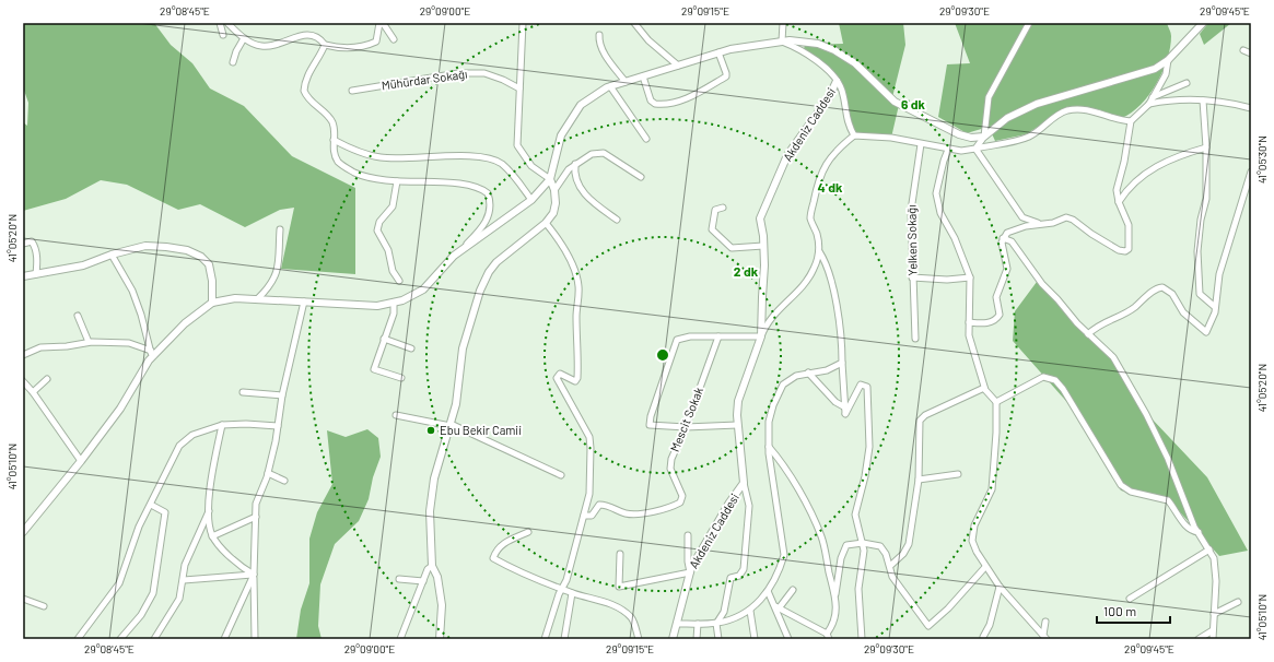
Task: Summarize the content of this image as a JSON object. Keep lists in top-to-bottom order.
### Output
{
  "streets": {
    "street": [
      "Mühürdar Sokağı",
      "Akdeniz Caddesi",
      "Yelken Sokağı",
      "Mescit Sokak"
    ]
  },
  "places": ["Ebu Bekir Camii"],
  "scale_bar": "100 m",
  "coordinates": [
    "29°08'45\"E",
    "29°09'00\"E",
    "29°09'15\"E",
    "29°09'30\"E",
    "29°09'45\"E",
    "41°05'30\"N",
    "41°05'20\"N",
    "41°05'10\"N"
  ],
  "rings": ["6 dk", "4 dk", "2 dk"]
}
